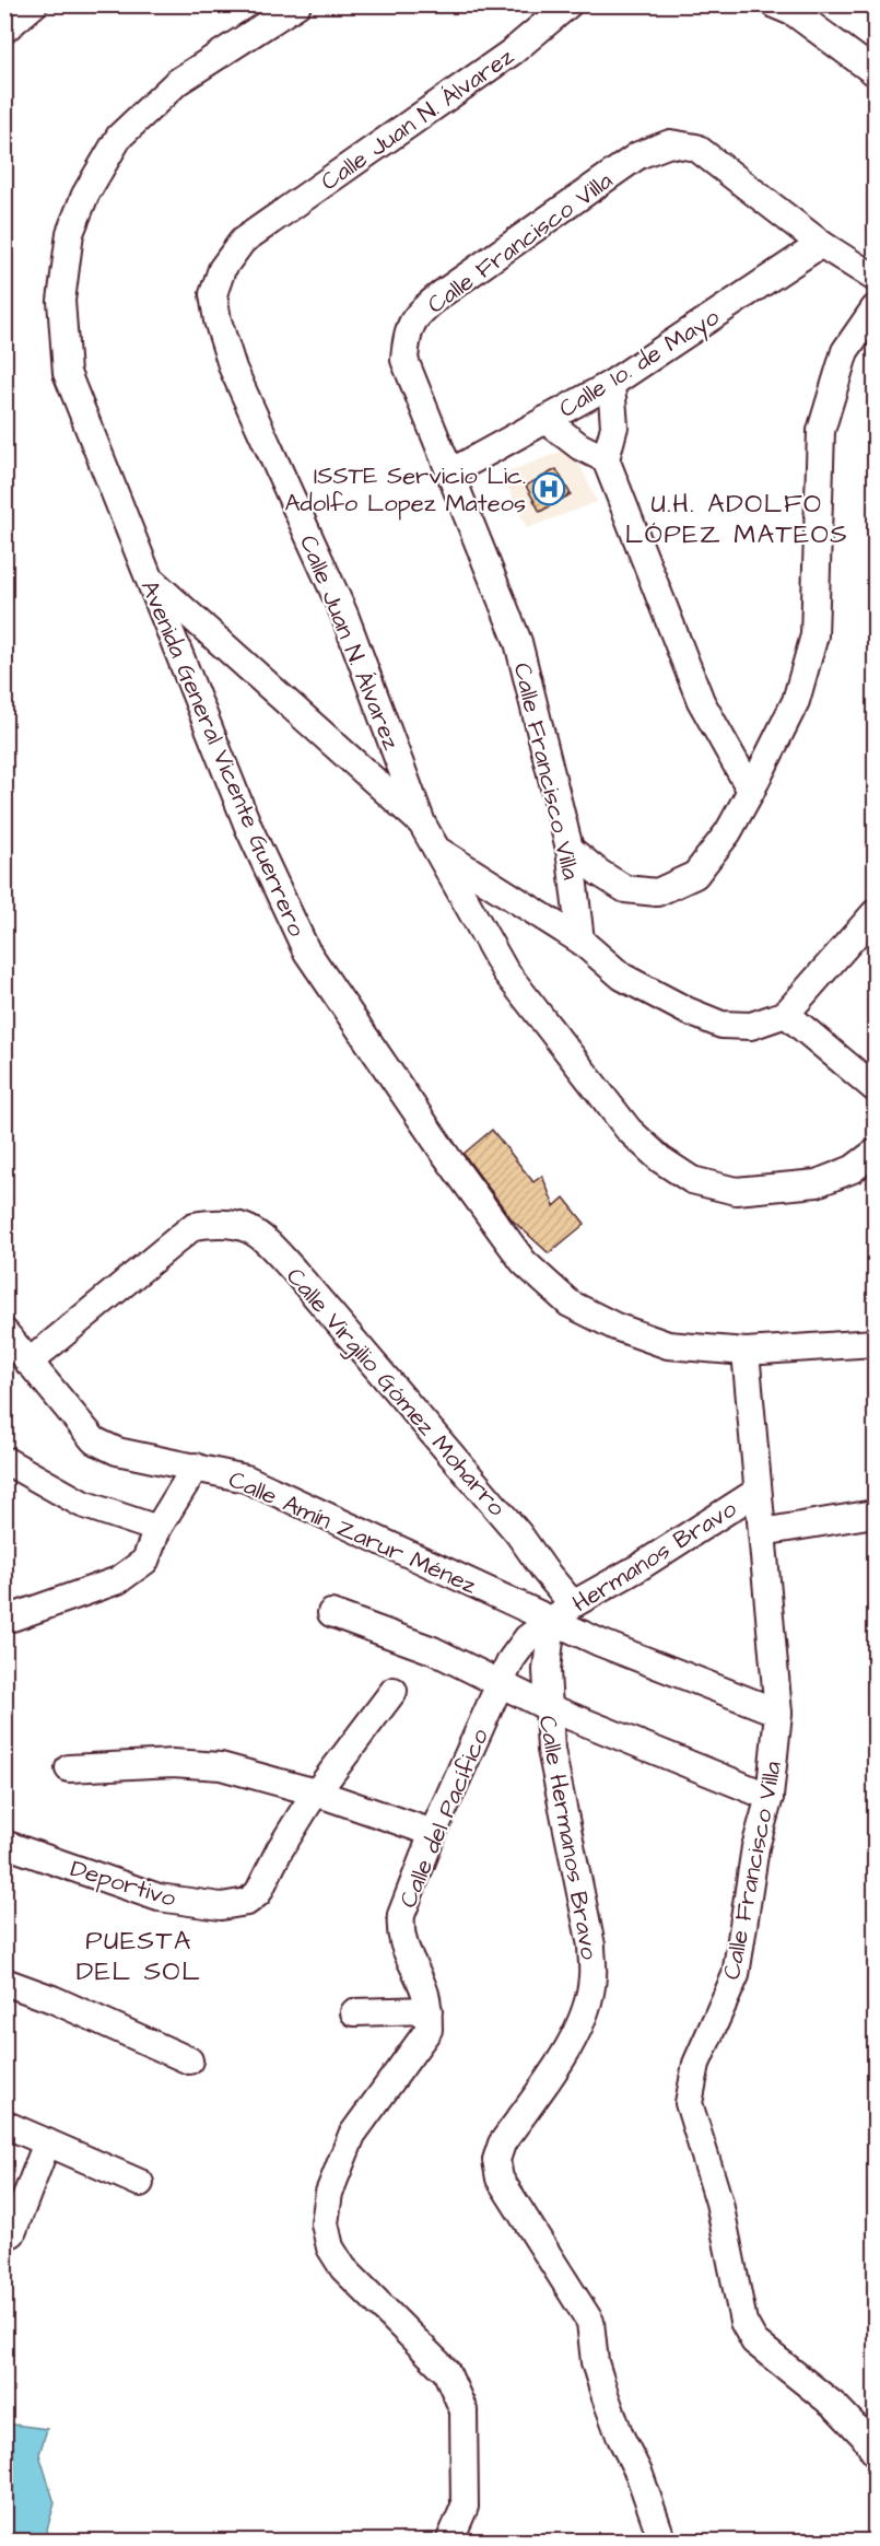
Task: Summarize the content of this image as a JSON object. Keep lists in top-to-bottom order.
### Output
{
  "streets": {
    "street": [
      "Calle Juan N. Álvarez",
      "Calle Francisco Villa",
      "Calle 1o. de Mayo",
      "Avenida General Vicente Guerrero",
      "Calle Virgilio Gómez Moharro",
      "Calle Amín Zarur Ménez",
      "Hermanos Bravo",
      "Calle del Pacífico",
      "Calle Hermanos Bravo",
      "Deportivo"
    ]
  },
  "crossings": [
    ["Calle Francisco Villa", "Calle 1o. de Mayo"],
    ["Calle Francisco Villa", "Avenida General Vicente Guerrero"],
    ["Calle Francisco Villa", "Calle Amín Zarur Ménez"],
    ["Calle Francisco Villa", "Hermanos Bravo"],
    ["Calle Virgilio Gómez Moharro", "Calle Amín Zarur Ménez"],
    ["Calle Virgilio Gómez Moharro", "Hermanos Bravo"],
    ["Calle Virgilio Gómez Moharro", "Calle del Pacífico"],
    ["Calle Virgilio Gómez Moharro", "Calle Hermanos Bravo"],
    ["Calle Amín Zarur Ménez", "Hermanos Bravo"],
    ["Calle Amín Zarur Ménez", "Calle del Pacífico"],
    ["Calle Amín Zarur Ménez", "Calle Hermanos Bravo"],
    ["Hermanos Bravo", "Calle del Pacífico"],
    ["Hermanos Bravo", "Calle Hermanos Bravo"],
    ["Calle del Pacífico", "Calle Hermanos Bravo"]
  ],
  "districts": ["U.H. ADOLFO LÓPEZ MATEOS", "PUESTA DEL SOL"],
  "places": {
    "hospital": ["ISSTE Servicio Lic. Adolfo Lopez Mateos"]
  }
}
